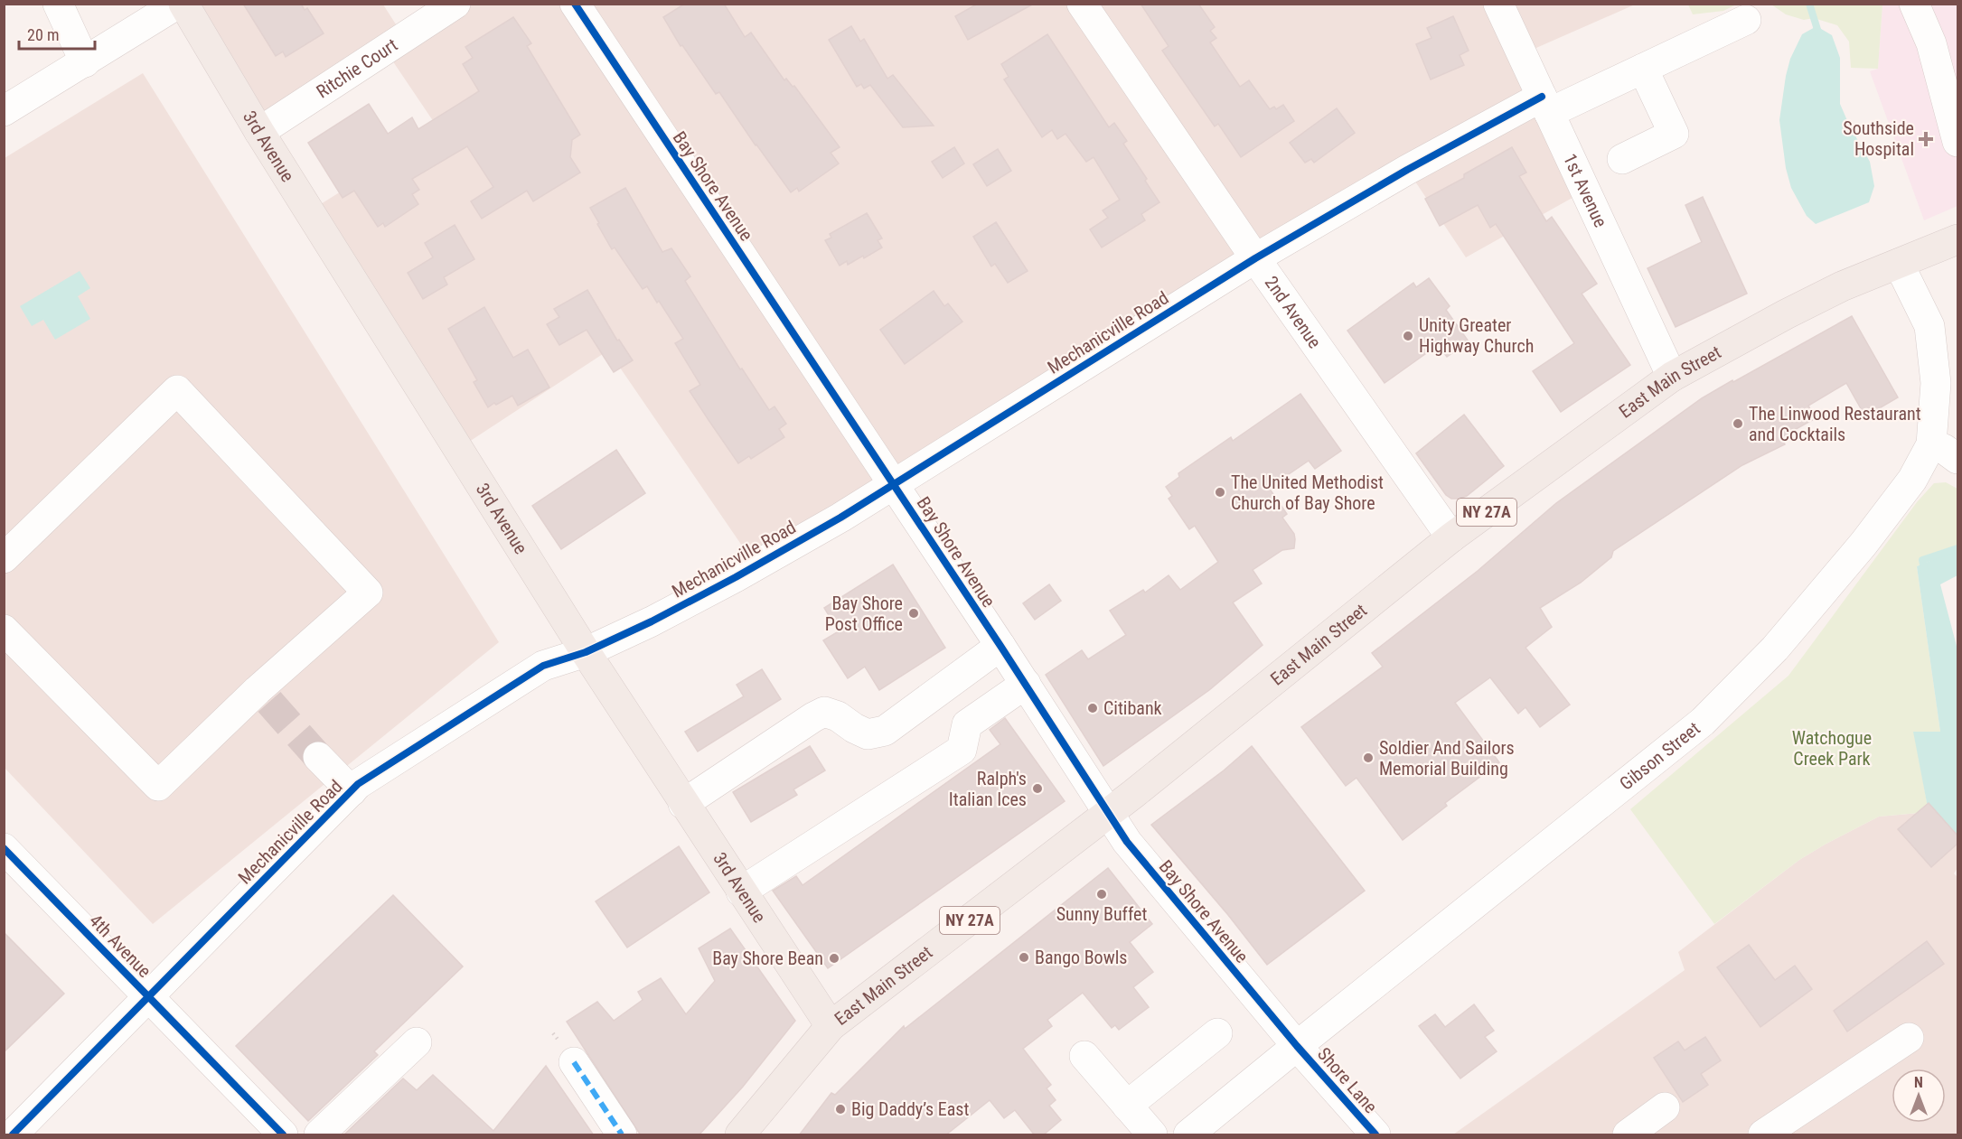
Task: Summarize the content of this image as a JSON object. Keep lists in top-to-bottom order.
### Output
{
  "streets": {
    "main road": ["3rd Avenue", "East Main Street", "NY 27A"],
    "street": [
      "Ritchie Court",
      "Bay Shore Avenue",
      "1st Avenue",
      "2nd Avenue",
      "Mechanicville Road",
      "Gibson Street",
      "4th Avenue",
      "Shore Lane"
    ]
  },
  "crossings": [
    ["Ritchie Court", "3rd Avenue"],
    ["3rd Avenue", "Mechanicville Road"],
    ["3rd Avenue", "East Main Street"],
    ["Bay Shore Avenue", "Mechanicville Road"],
    ["Bay Shore Avenue", "East Main Street"],
    ["Bay Shore Avenue", "Gibson Street"],
    ["Bay Shore Avenue", "Shore Lane"],
    ["1st Avenue", "Mechanicville Road"],
    ["1st Avenue", "East Main Street"],
    ["2nd Avenue", "Mechanicville Road"],
    ["2nd Avenue", "East Main Street"],
    ["Mechanicville Road", "4th Avenue"],
    ["East Main Street", "Gibson Street"],
    ["Gibson Street", "Shore Lane"]
  ],
  "parks": ["Watchogue Creek Park"],
  "places": {
    "health": ["Southside Hospital"],
    "other": [
      "Unity Greater Highway Church",
      "The Linwood Restaurant and Cocktails",
      "The United Methodist Church of Bay Shore",
      "Bay Shore Post Office",
      "Citibank",
      "Soldier And Sailors Memorial Building",
      "Ralph's Italian Ices",
      "Sunny Buffet",
      "Bango Bowls",
      "Bay Shore Bean",
      "Big Daddy’s East"
    ]
  },
  "scale_bar": "20 m",
  "north": "top"
}
